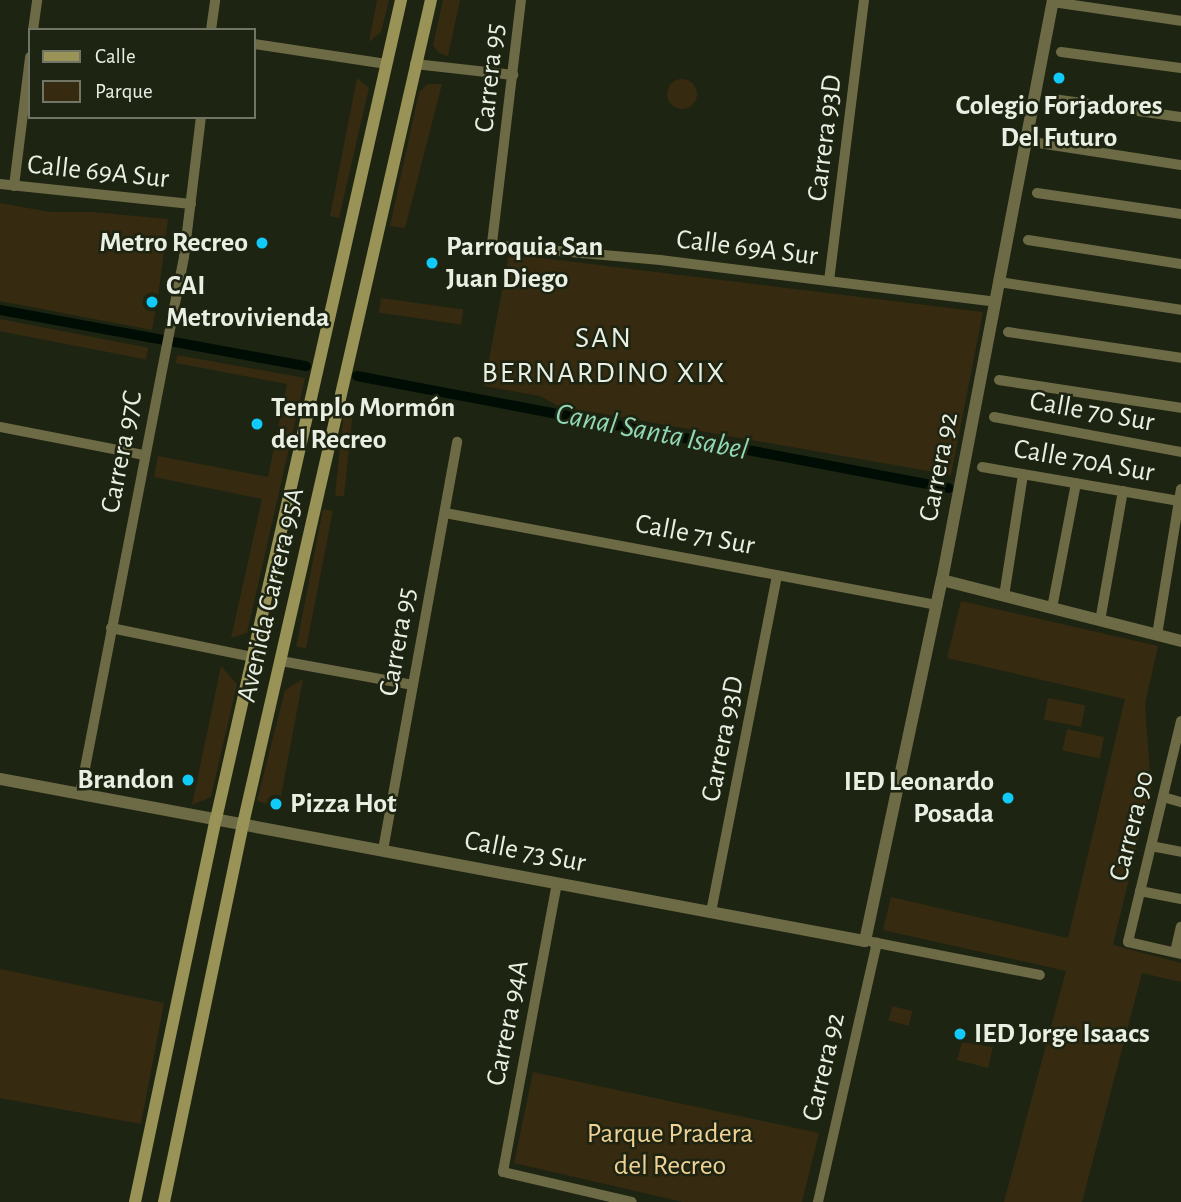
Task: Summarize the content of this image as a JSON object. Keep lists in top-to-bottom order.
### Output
{
  "streets": {
    "main road": ["Avenida Carrera 95A"],
    "street": [
      "Carrera 95",
      "Carrera 93D",
      "Calle 69A Sur",
      "Calle 70 Sur",
      "Carrera 97C",
      "Calle 70A Sur",
      "Carrera 92",
      "Calle 71 Sur",
      "Carrera 90",
      "Calle 73 Sur",
      "Carrera 94A"
    ]
  },
  "crossings": [
    ["Carrera 95", "Calle 69A Sur"],
    ["Carrera 95", "Calle 71 Sur"],
    ["Carrera 95", "Calle 73 Sur"],
    ["Carrera 93D", "Calle 69A Sur"],
    ["Carrera 93D", "Calle 71 Sur"],
    ["Carrera 93D", "Calle 73 Sur"],
    ["Calle 69A Sur", "Carrera 97C"],
    ["Calle 69A Sur", "Carrera 92"],
    ["Carrera 97C", "Calle 73 Sur"],
    ["Carrera 92", "Calle 71 Sur"],
    ["Carrera 92", "Calle 73 Sur"],
    ["Avenida Carrera 95A", "Calle 73 Sur"],
    ["Calle 73 Sur", "Carrera 94A"]
  ],
  "districts": ["SAN BERNARDINO XIX"],
  "water": ["Canal Santa Isabel"],
  "parks": ["Parque Pradera del Recreo"],
  "places": [
    "Colegio Forjadores Del Futuro",
    "Metro Recreo",
    "Parroquia San Juan Diego",
    "CAI Metrovivienda",
    "Templo Mormón del Recreo",
    "Brandon",
    "IED Leonardo Posada",
    "Pizza Hot",
    "IED Jorge Isaacs"
  ],
  "legend": ["Calle", "Parque"]
}
